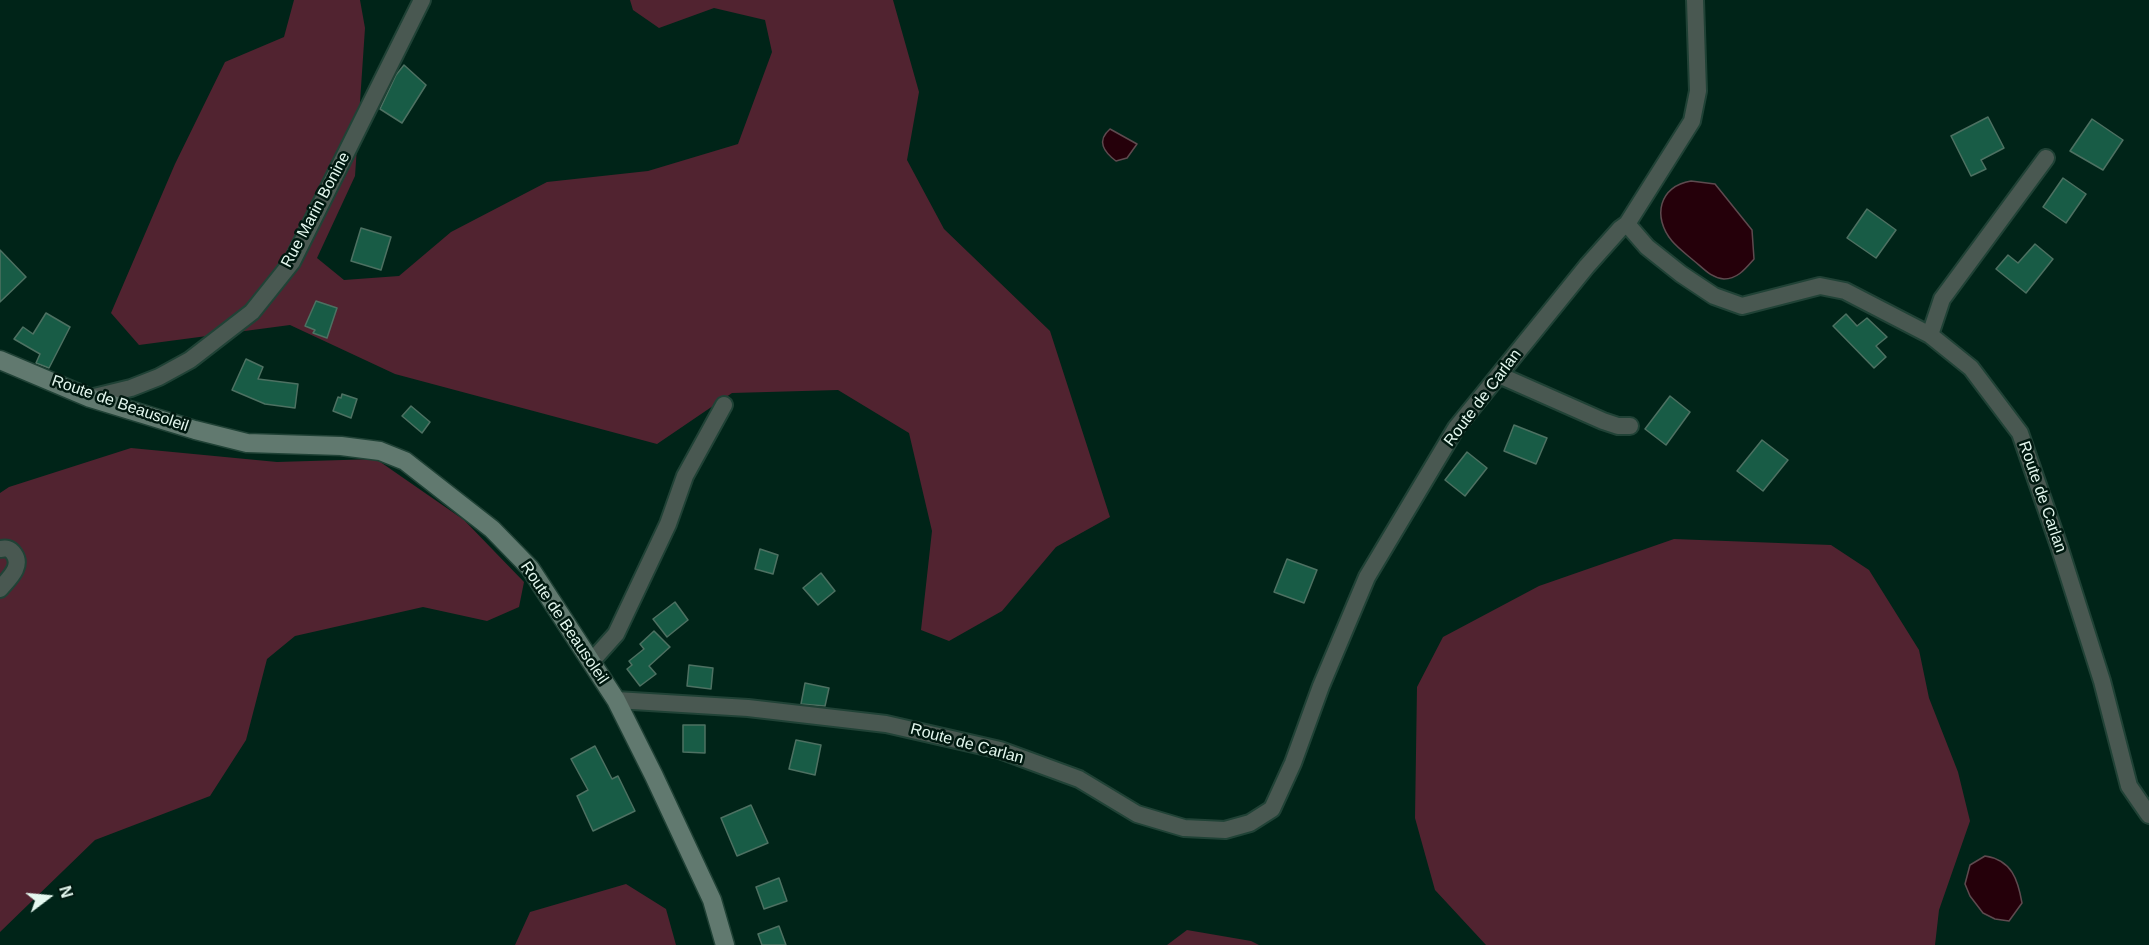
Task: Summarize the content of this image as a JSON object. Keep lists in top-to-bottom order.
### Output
{
  "streets": {
    "street": ["Rue Marin Bonine", "Route de Carlan", "Route de Beausoleil"]
  },
  "crossings": [
    ["Rue Marin Bonine", "Route de Beausoleil"],
    ["Route de Carlan", "Route de Beausoleil"]
  ],
  "north": "right"
}
